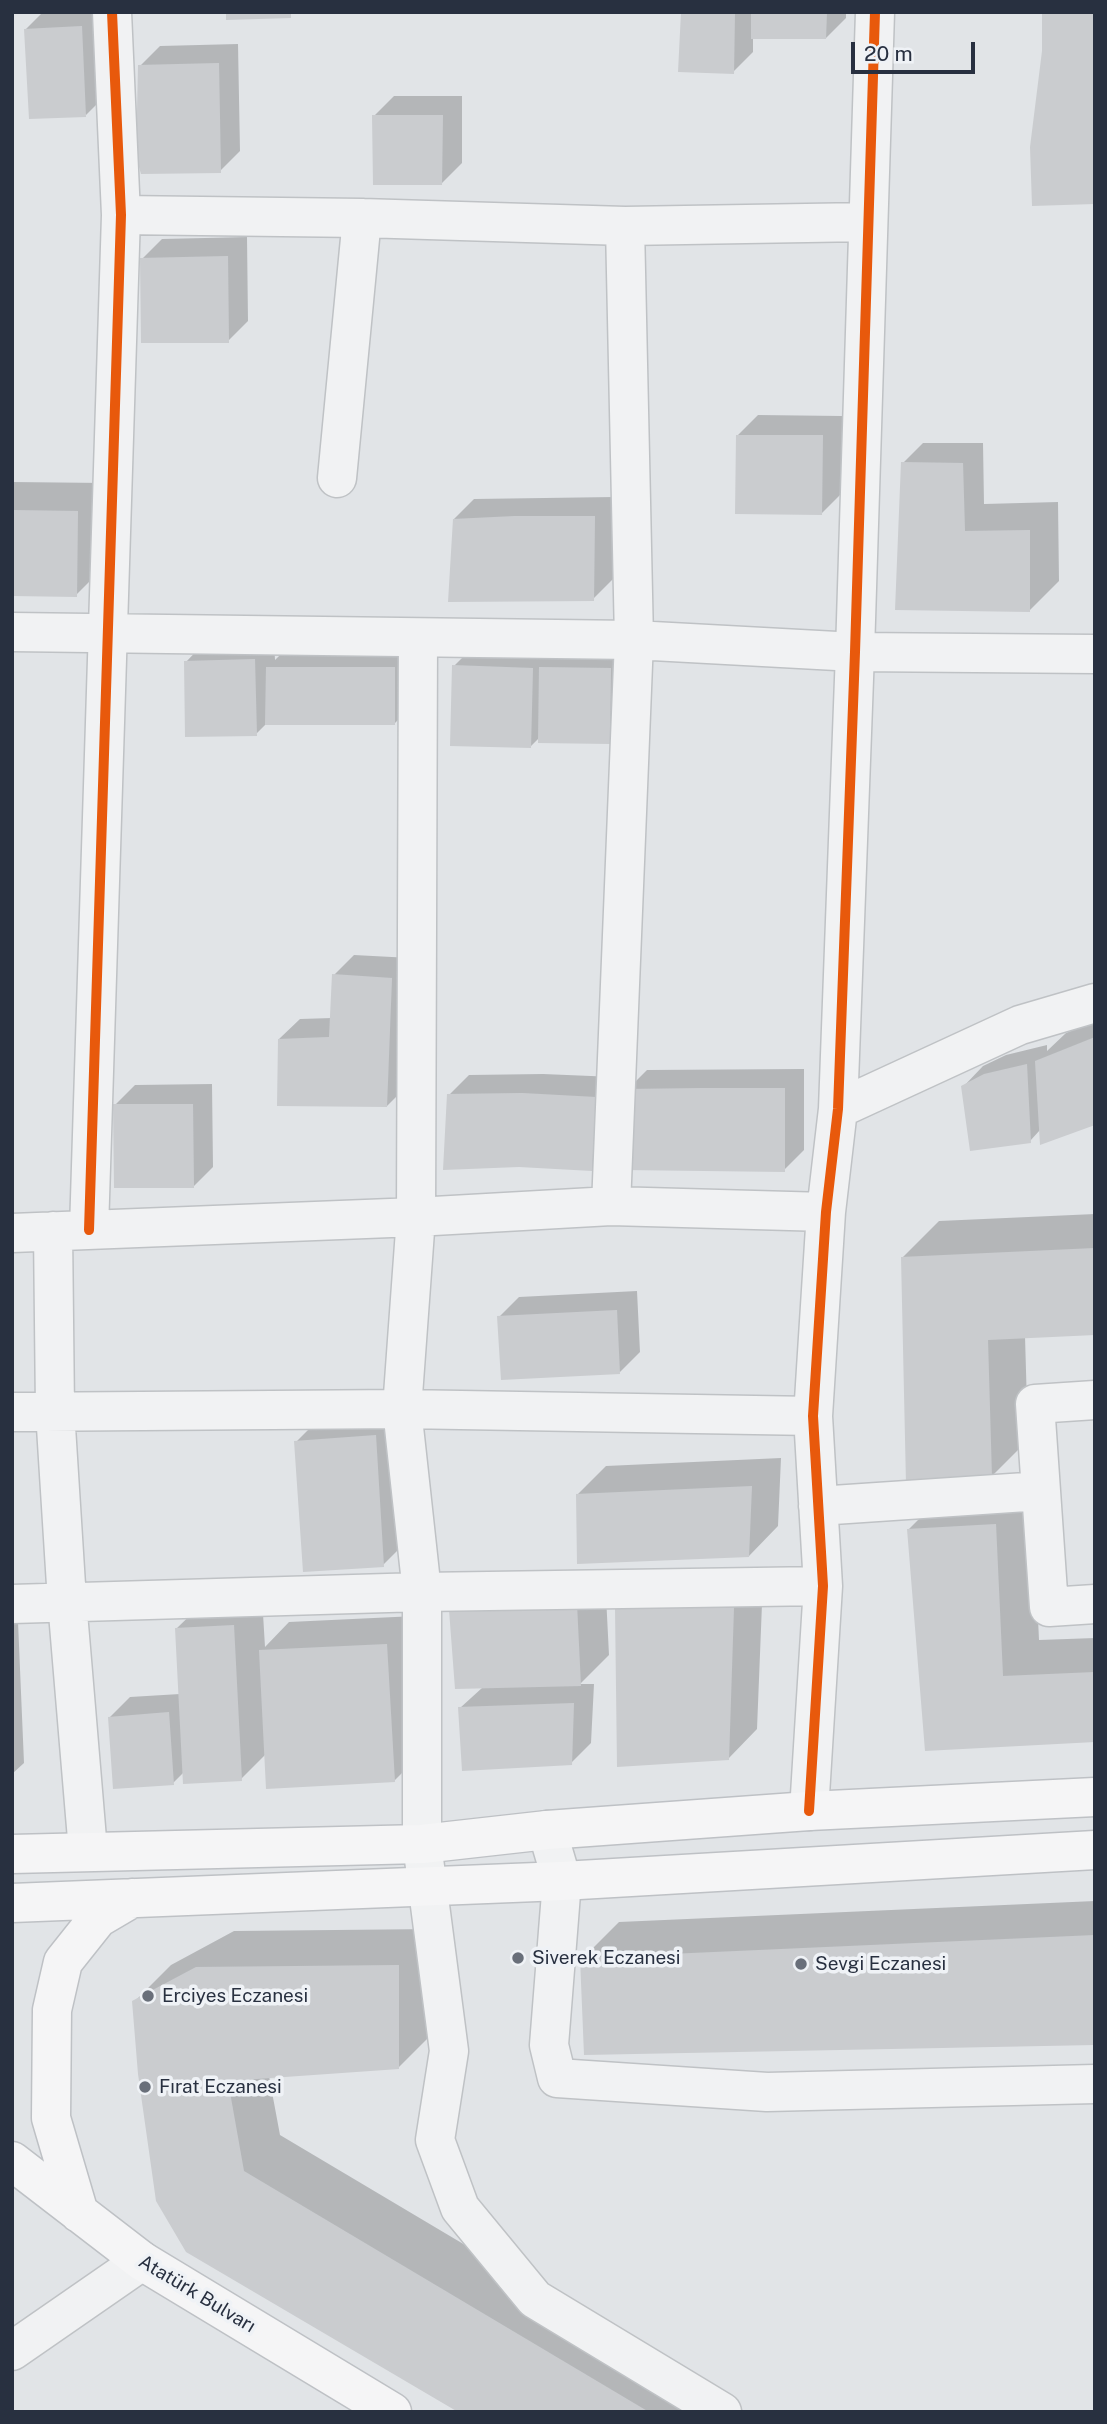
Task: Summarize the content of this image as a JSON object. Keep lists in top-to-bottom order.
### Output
{
  "streets": {
    "main road": ["Atatürk Bulvarı"]
  },
  "places": [
    "Siverek Eczanesi",
    "Sevgi Eczanesi",
    "Erciyes Eczanesi",
    "Fırat Eczanesi"
  ],
  "scale_bar": "20 m"
}
